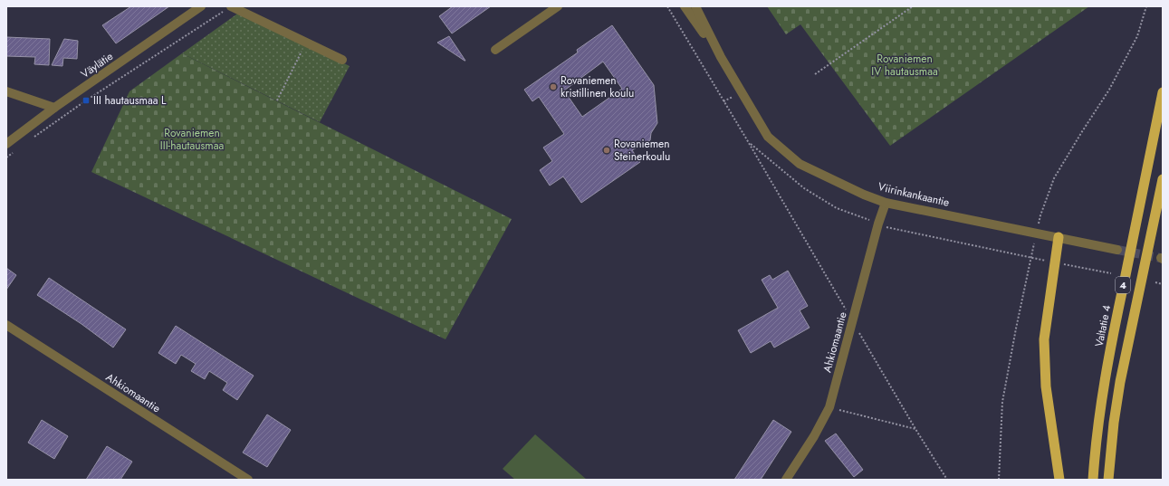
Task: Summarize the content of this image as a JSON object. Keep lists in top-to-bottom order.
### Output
{
  "streets": {
    "highway": ["4", "Valtatie 4"],
    "street": ["Väylätie", "Viirinkankaantie", "Ahkiomaantie"]
  },
  "crossings": [
    ["Viirinkankaantie", "Ahkiomaantie"]
  ],
  "parks": ["Rovaniemen IV hautausmaa", "Rovaniemen III-hautausmaa"],
  "places": {
    "other": ["Rovaniemen kristillinen koulu", "Rovaniemen Steinerkoulu"],
    "transit": ["III hautausmaa L"]
  }
}
